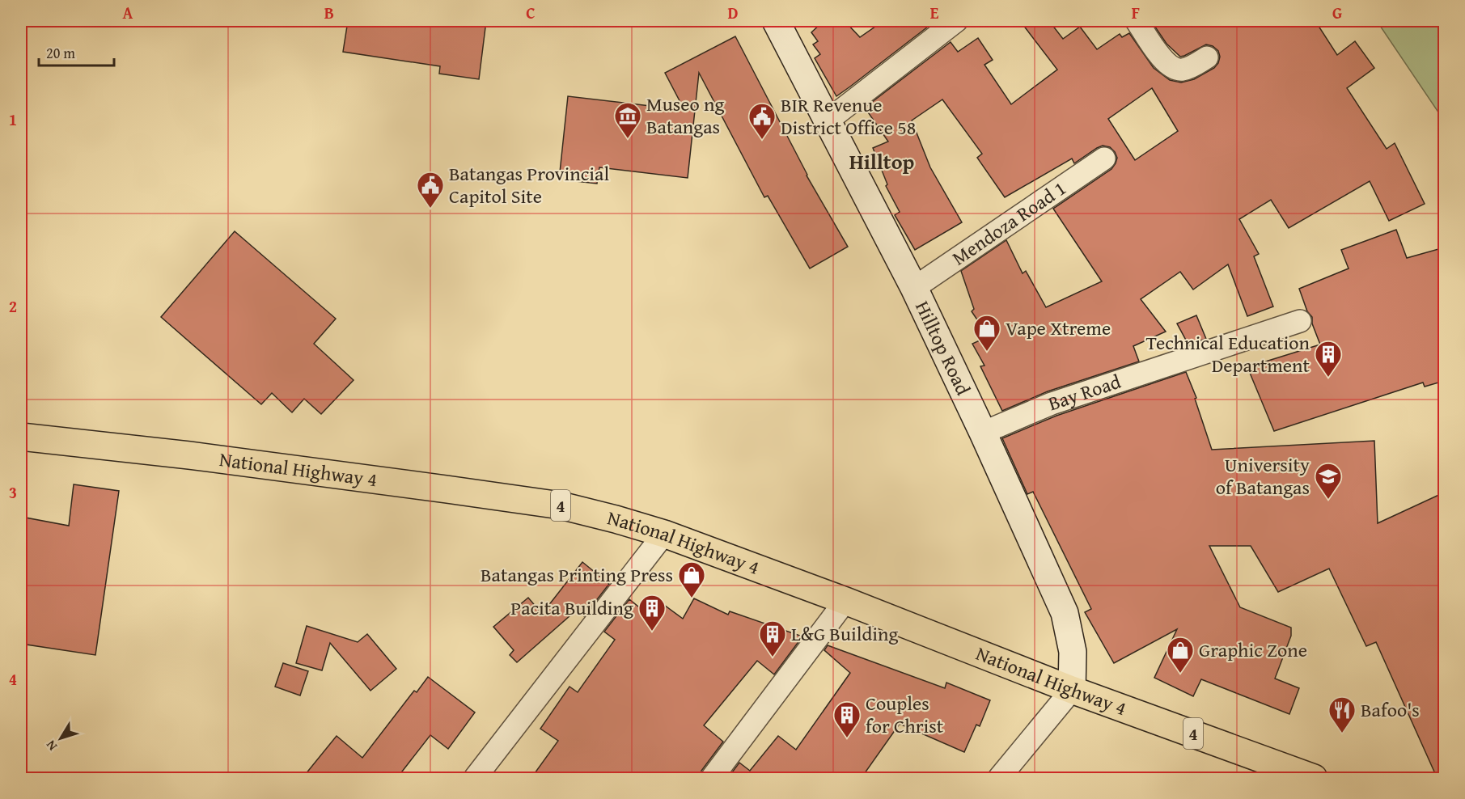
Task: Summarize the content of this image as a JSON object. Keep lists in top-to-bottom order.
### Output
{
  "streets": {
    "main road": ["National Highway 4", "4"],
    "street": ["Mendoza Road 1", "Hilltop Road", "Bay Road"]
  },
  "crossings": [
    ["Mendoza Road 1", "Hilltop Road"],
    ["Hilltop Road", "Bay Road"],
    ["Hilltop Road", "National Highway 4"]
  ],
  "districts": ["Hilltop"],
  "places": {
    "museum": ["Museo ng Batangas"],
    "public building": ["BIR Revenue District Office 58", "Batangas Provincial Capitol Site"],
    "shop": ["Vape Xtreme", "Batangas Printing Press", "Graphic Zone"],
    "building": [
      "Technical Education Department",
      "Pacita Building",
      "L&G Building",
      "Couples for Christ"
    ],
    "school or university": ["University of Batangas"],
    "restaurant": ["Bafoo's"]
  },
  "scale_bar": "20 m",
  "north": "bottom left",
  "grid": {
    "columns": [
      "A",
      "B",
      "C",
      "D",
      "E",
      "F",
      "G"
    ],
    "rows": [
      "1",
      "2",
      "3",
      "4"
    ]
  }
}
